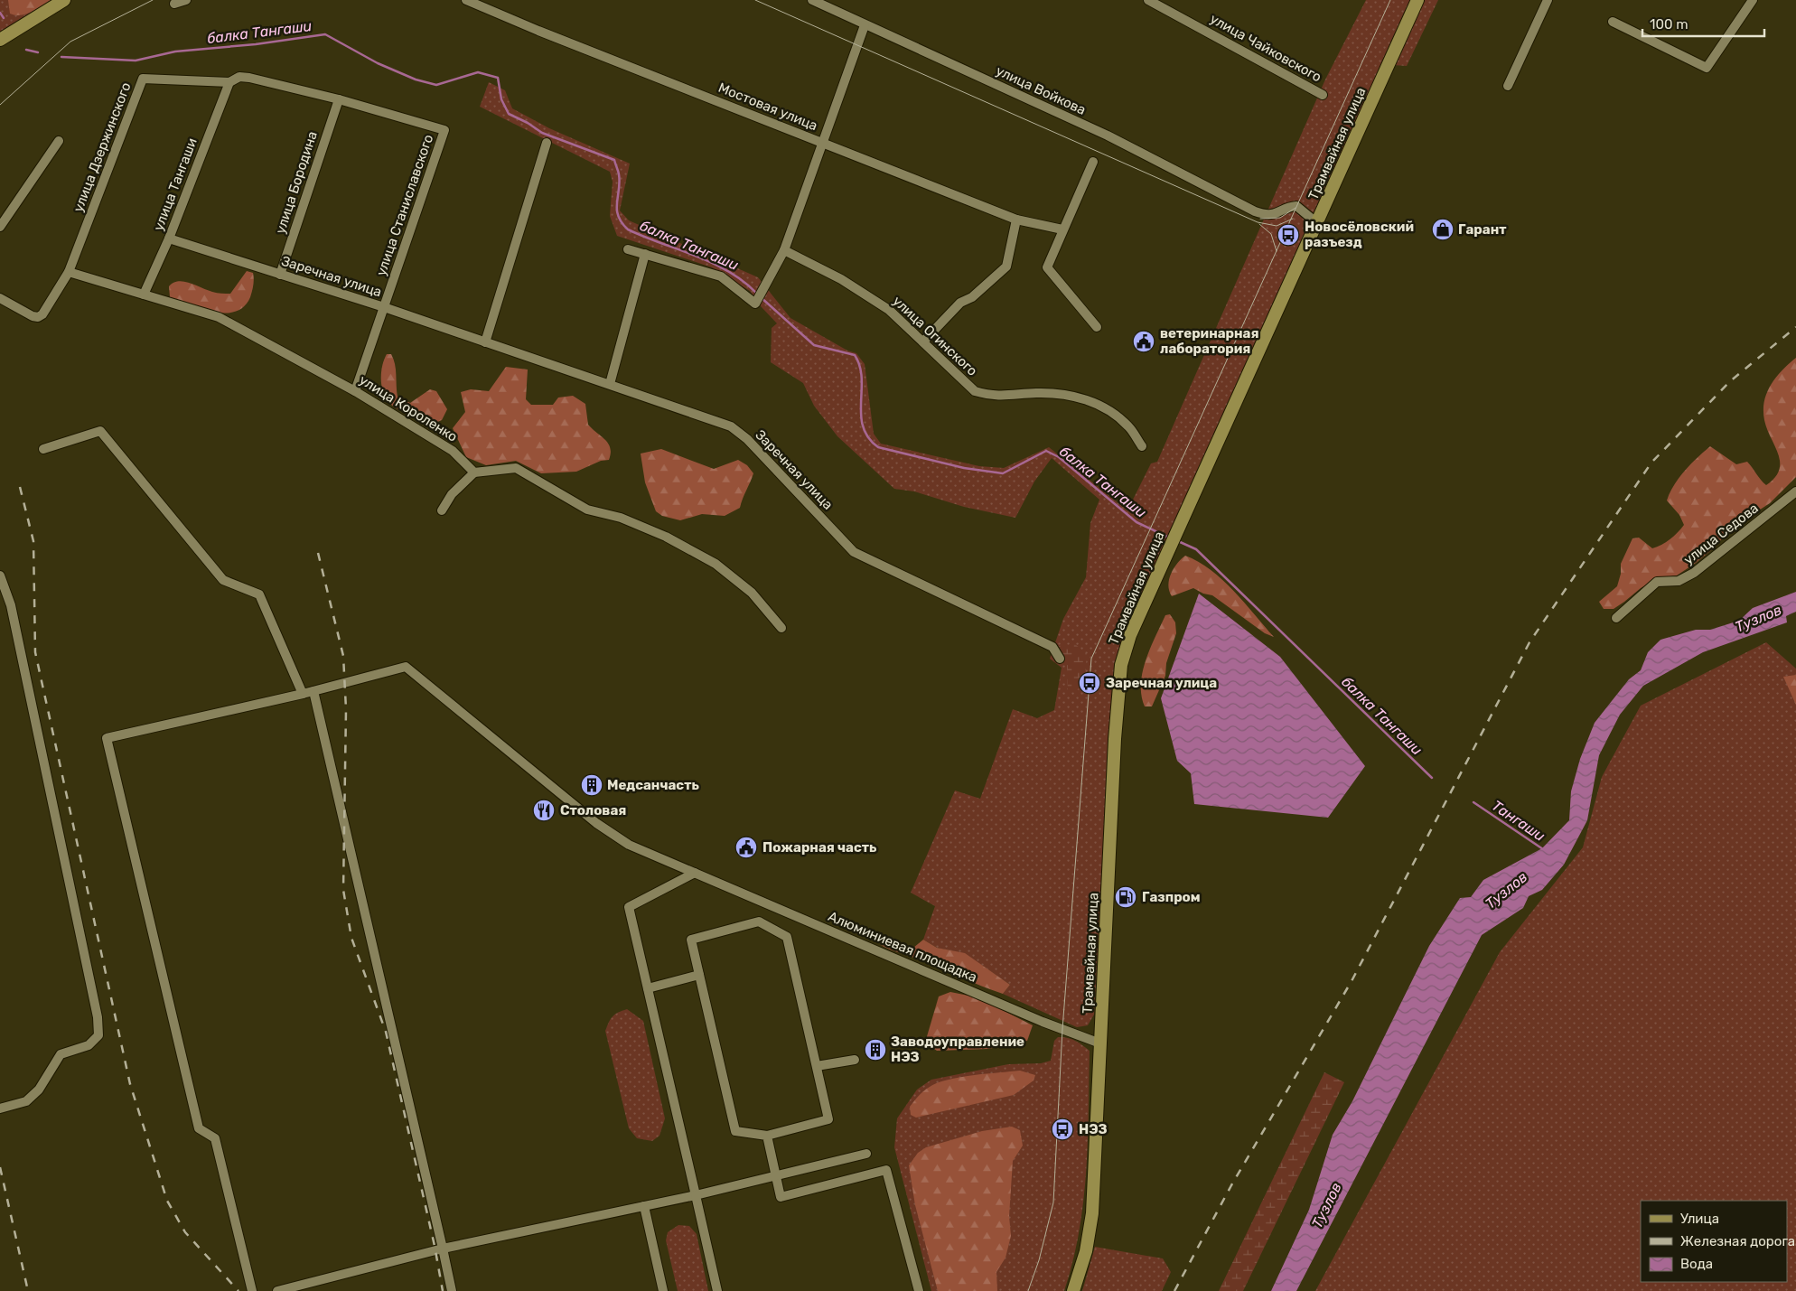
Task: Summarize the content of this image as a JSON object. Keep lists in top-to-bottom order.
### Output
{
  "streets": {
    "main road": ["Трамвайная улица"],
    "street": [
      "улица Чайковского",
      "улица Войкова",
      "Мостовая улица",
      "улица Дзержинского",
      "улица Бородина",
      "улица Тангаши",
      "улица Станиславского",
      "Заречная улица",
      "улица Огинского",
      "улица Короленко",
      "улица Седова",
      "Алюминиевая площадка"
    ]
  },
  "crossings": [
    ["улица Войкова", "Трамвайная улица"],
    ["Трамвайная улица", "Алюминиевая площадка"],
    ["улица Дзержинского", "улица Бородина"],
    ["улица Дзержинского", "улица Тангаши"],
    ["улица Дзержинского", "улица Станиславского"],
    ["улица Дзержинского", "улица Короленко"],
    ["улица Бородина", "Заречная улица"],
    ["улица Тангаши", "Заречная улица"],
    ["улица Тангаши", "улица Короленко"],
    ["улица Станиславского", "Заречная улица"],
    ["улица Станиславского", "улица Короленко"]
  ],
  "water": ["балка Тангаши", "Тузлов", "Тангаши"],
  "places": {
    "shop": ["Гарант"],
    "bus stop": ["Новосёловский разъезд", "Заречная улица", "НЭЗ"],
    "public building": ["ветеринарная лаборатория", "Пожарная часть"],
    "building": ["Медсанчасть", "Заводоуправление НЭЗ"],
    "restaurant": ["Столовая"],
    "fuel station": ["Газпром"]
  },
  "legend": ["Улица", "Железная дорога", "Вода"],
  "scale_bar": "100 m"
}
